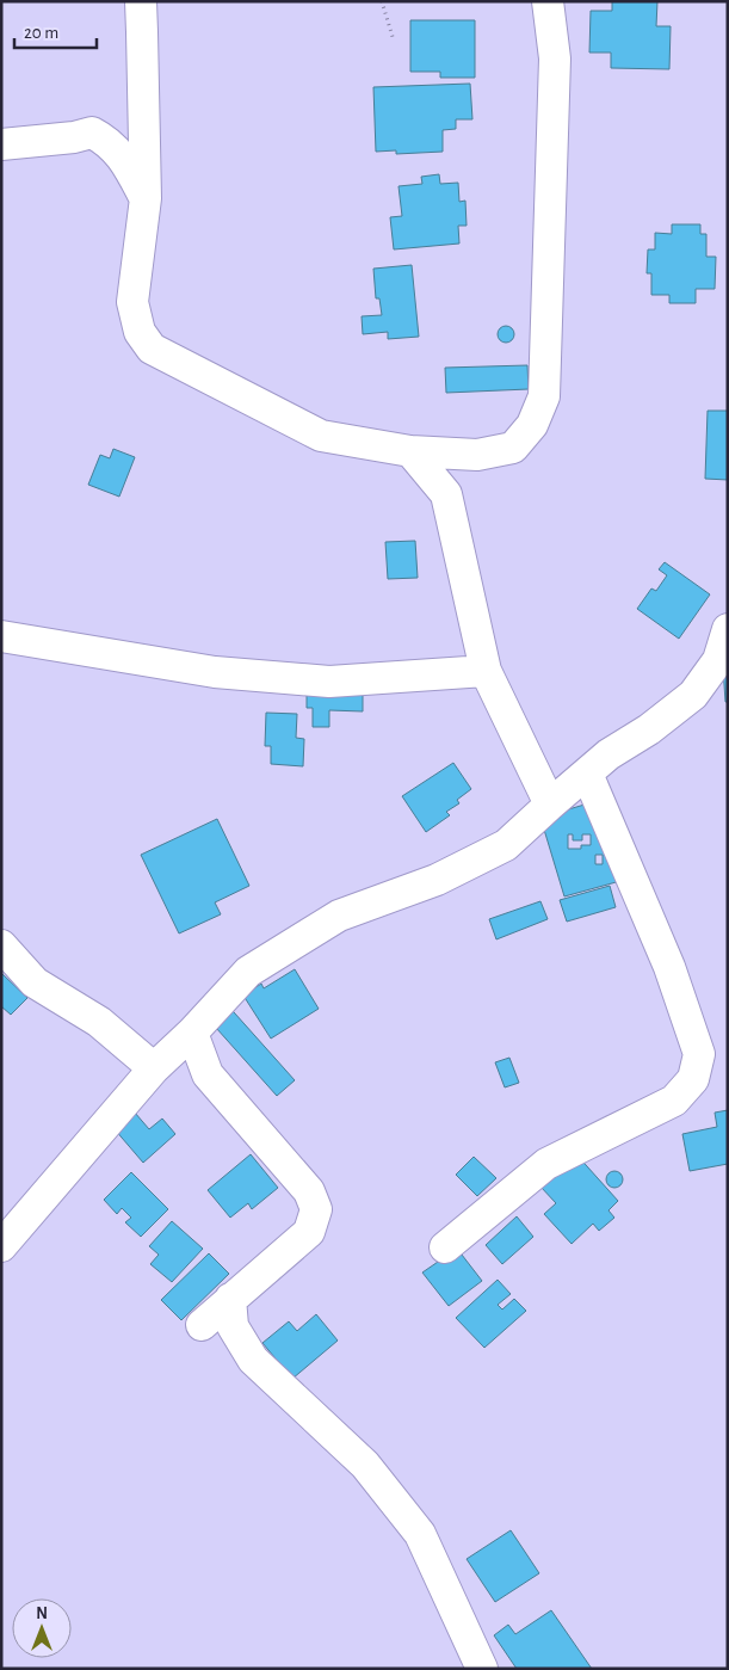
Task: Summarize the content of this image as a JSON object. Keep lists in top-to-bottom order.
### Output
{
  "scale_bar": "20 m",
  "north": "top"
}
